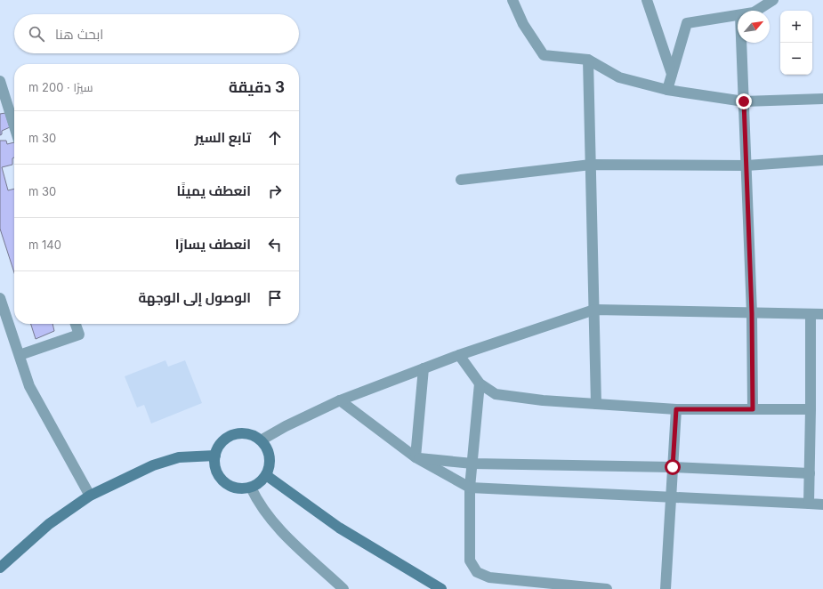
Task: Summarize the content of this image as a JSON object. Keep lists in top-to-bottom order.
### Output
{
  "north": "top right",
  "page": {
    "map_buttons": ["+", "−"],
    "search": "ابحث هنا",
    "heading": ["3 دقيقة", "سيرًا · 200 m"],
    "list": [
      ["تابع السير", "30 m"],
      ["انعطف يمينًا", "30 m"],
      ["انعطف يسارًا", "140 m"],
      "الوصول إلى الوجهة"
    ]
  }
}
